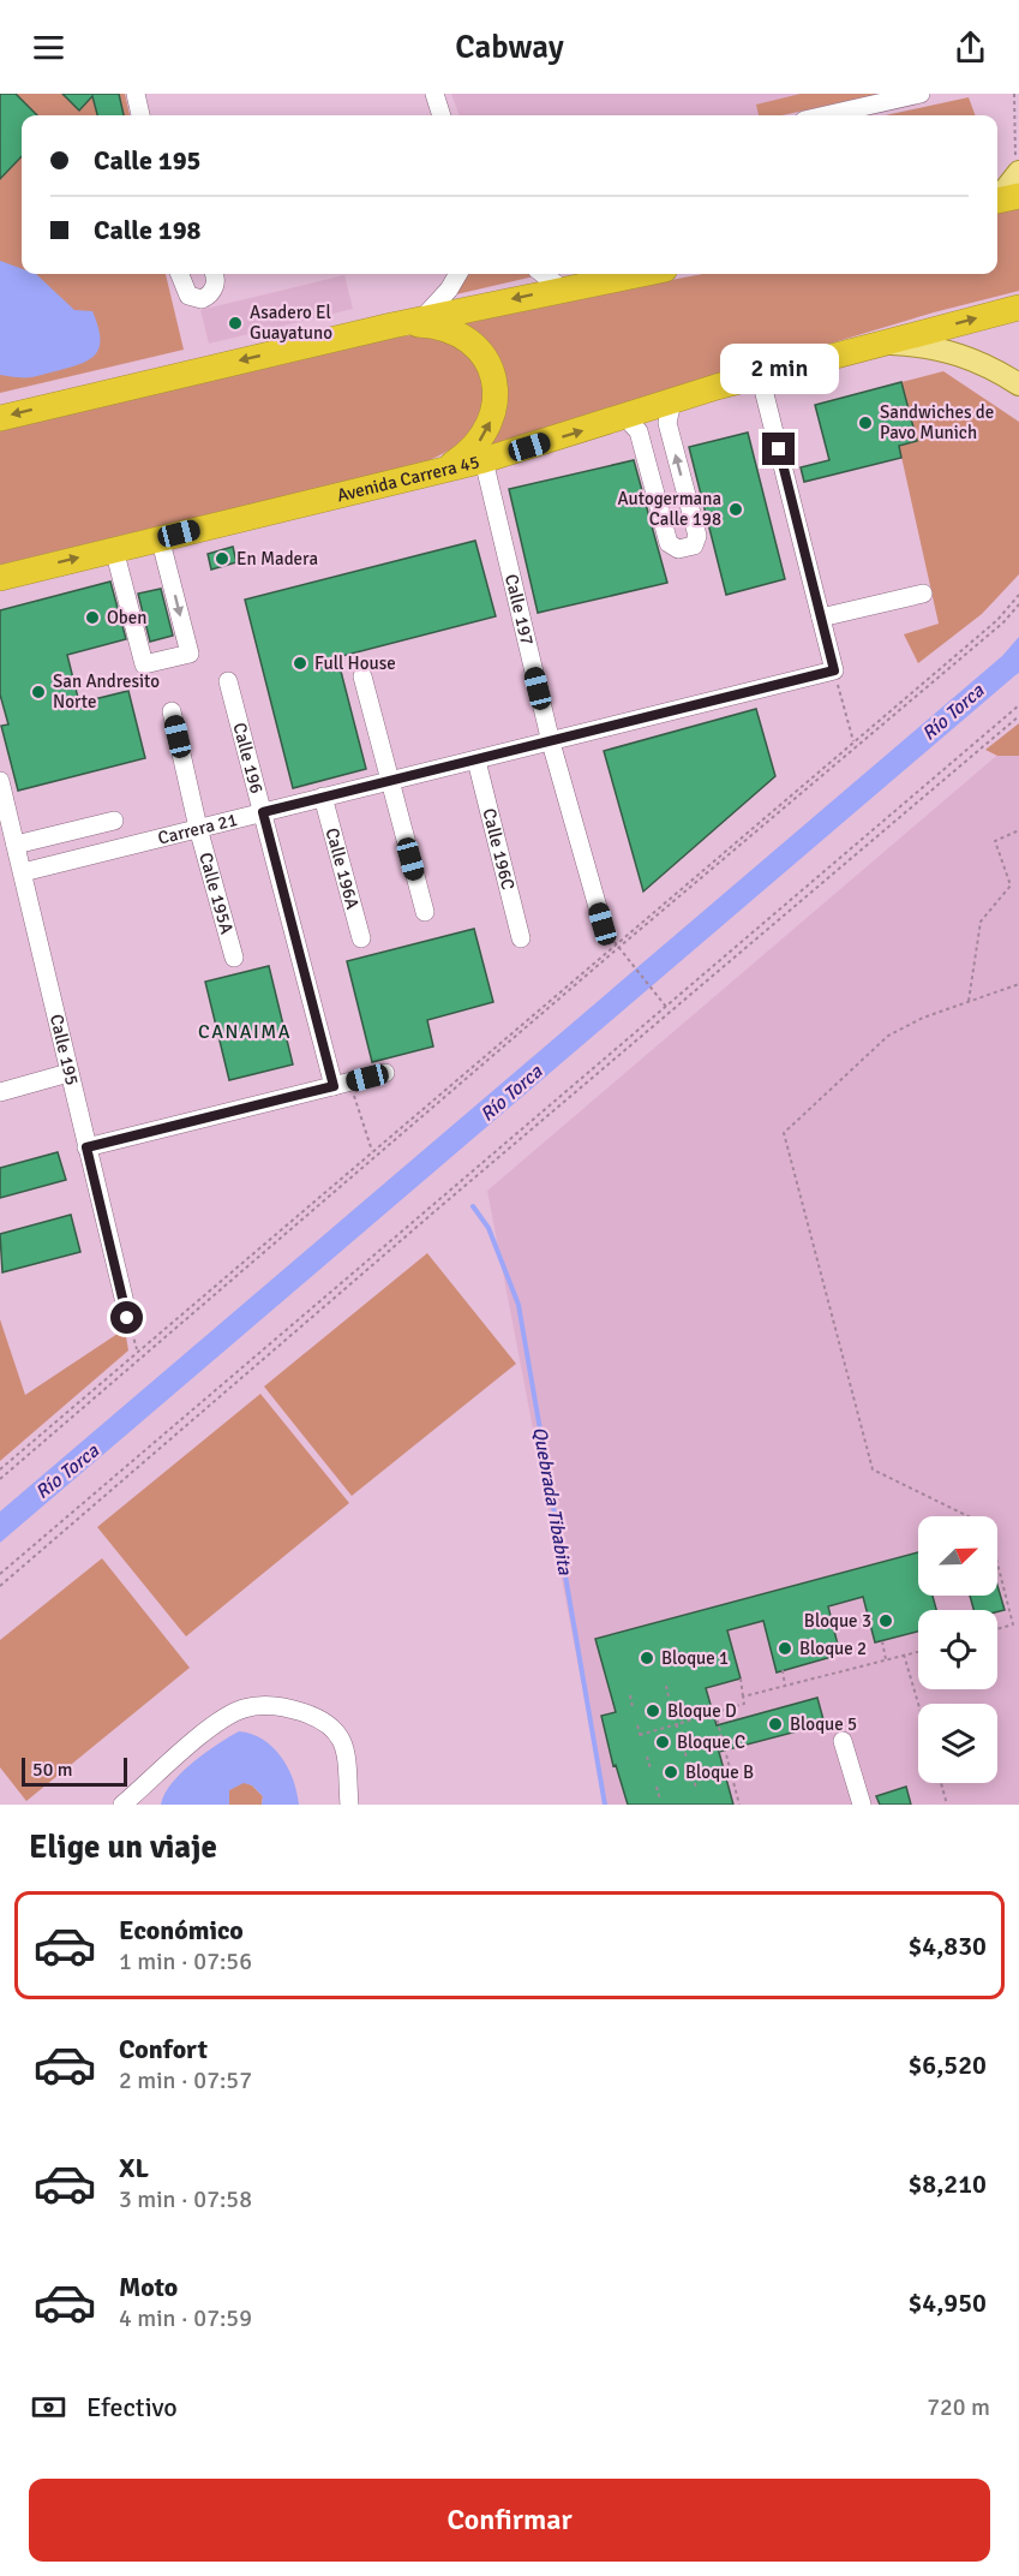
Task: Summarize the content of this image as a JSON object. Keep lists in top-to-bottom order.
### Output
{
  "streets": {
    "highway": ["Avenida Carrera 45"],
    "street": [
      "Calle 197",
      "Calle 196",
      "Carrera 21",
      "Calle 196C",
      "Calle 196A",
      "Calle 195A",
      "Calle 195"
    ]
  },
  "crossings": [
    ["Avenida Carrera 45", "Calle 197"],
    ["Calle 197", "Carrera 21"],
    ["Calle 196", "Carrera 21"],
    ["Carrera 21", "Calle 196C"],
    ["Carrera 21", "Calle 196A"],
    ["Carrera 21", "Calle 195A"],
    ["Carrera 21", "Calle 195"]
  ],
  "districts": ["CANAIMA"],
  "water": ["Río Torca", "Quebrada Tibabita"],
  "places": [
    "Asadero El Guayatuno",
    "Sandwiches de Pavo Munich",
    "Autogermana Calle 198",
    "En Madera",
    "Oben",
    "Full House",
    "San Andresito Norte",
    "Bloque 3",
    "Bloque 2",
    "Bloque 1",
    "Bloque D",
    "Bloque 5",
    "Bloque C",
    "Bloque B"
  ],
  "scale_bar": "50 m",
  "north": "top right",
  "page": {
    "header": "Cabway",
    "banner": ["Calle 195", "Calle 198"],
    "bubble": "2 min",
    "scale": "50 m",
    "heading": "Elige un viaje",
    "list": [
      {
        "name": "Económico",
        "note": "1 min · 07:56",
        "value": "$4,830"
      },
      {
        "name": "Confort",
        "note": "2 min · 07:57",
        "value": "$6,520"
      },
      {
        "name": "XL",
        "note": "3 min · 07:58",
        "value": "$8,210"
      },
      {
        "name": "Moto",
        "note": "4 min · 07:59",
        "value": "$4,950"
      }
    ],
    "pay": ["Efectivo", "720 m"],
    "buttons": "Confirmar"
  }
}
